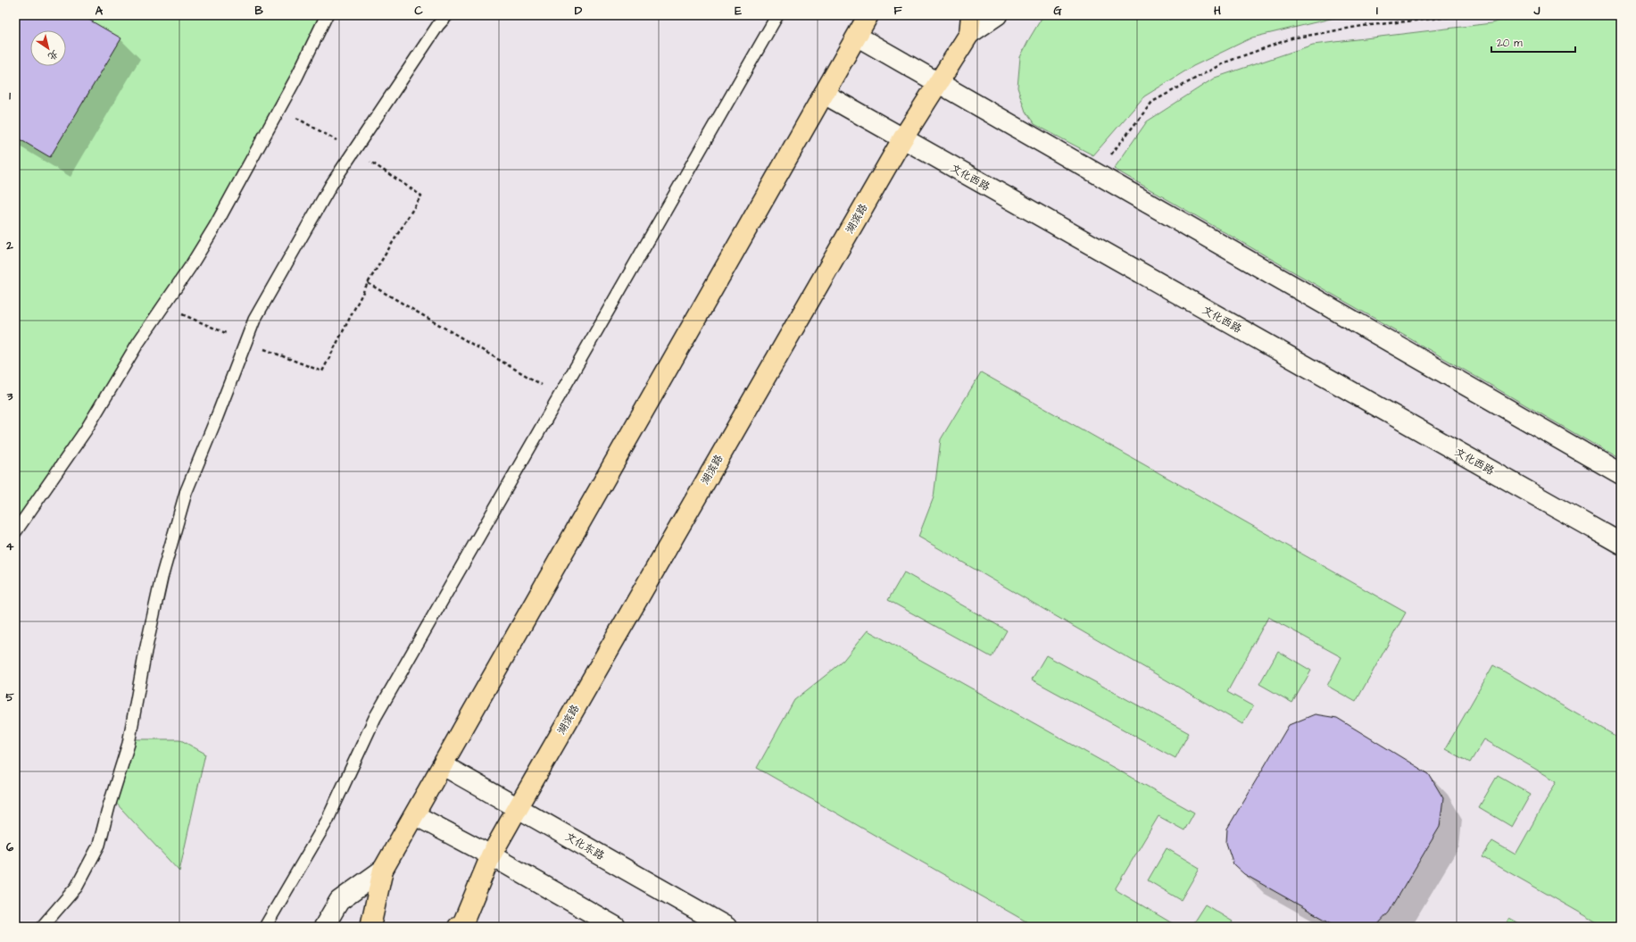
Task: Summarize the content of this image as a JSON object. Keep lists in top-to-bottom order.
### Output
{
  "streets": {
    "main road": ["湖滨路"],
    "street": ["文化西路", "文化东路"]
  },
  "crossings": [
    ["文化西路", "湖滨路"],
    ["湖滨路", "文化东路"]
  ],
  "scale_bar": "20 m",
  "north": "bottom right",
  "grid": {
    "columns": [
      "A",
      "B",
      "C",
      "D",
      "E",
      "F",
      "G",
      "H",
      "I",
      "J"
    ],
    "rows": [
      "1",
      "2",
      "3",
      "4",
      "5",
      "6"
    ]
  }
}
